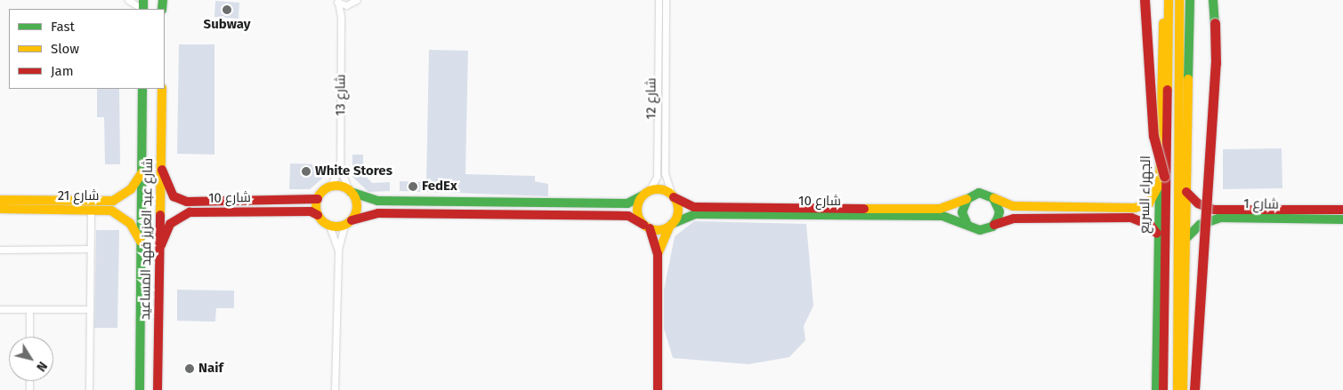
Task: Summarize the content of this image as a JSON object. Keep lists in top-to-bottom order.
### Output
{
  "streets": {
    "main road": [
      "الجهراء السريع",
      "شارع 21",
      "شارع 10",
      "شارع 1",
      "شارع عبد العزيز فهد المساعيد"
    ],
    "street": ["شارع 13", "شارع 12"]
  },
  "crossings": [
    ["شارع 13", "شارع 10"],
    ["شارع 12", "شارع 10"],
    ["شارع 21", "شارع عبد العزيز فهد المساعيد"],
    ["شارع 10", "شارع عبد العزيز فهد المساعيد"]
  ],
  "places": [
    "Subway",
    "White Stores",
    "FedEx",
    "Naif"
  ],
  "legend": ["Fast", "Slow", "Jam"],
  "north": "bottom right"
}
